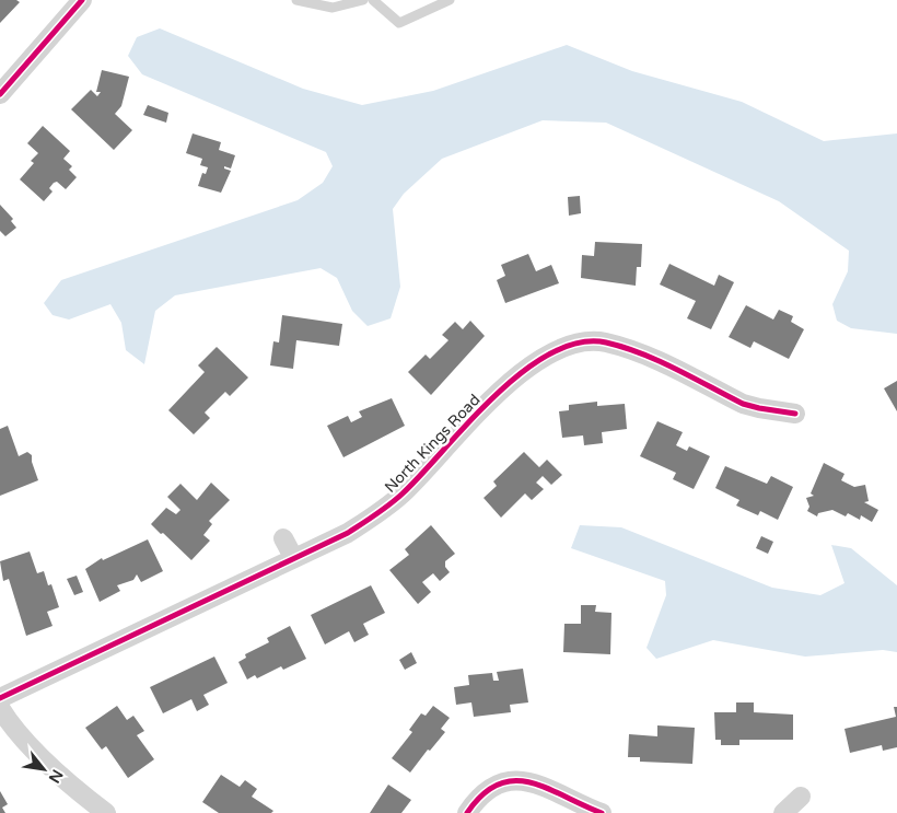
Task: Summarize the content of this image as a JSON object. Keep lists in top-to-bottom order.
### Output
{
  "streets": {
    "street": ["North Kings Road"]
  },
  "north": "bottom right"
}
